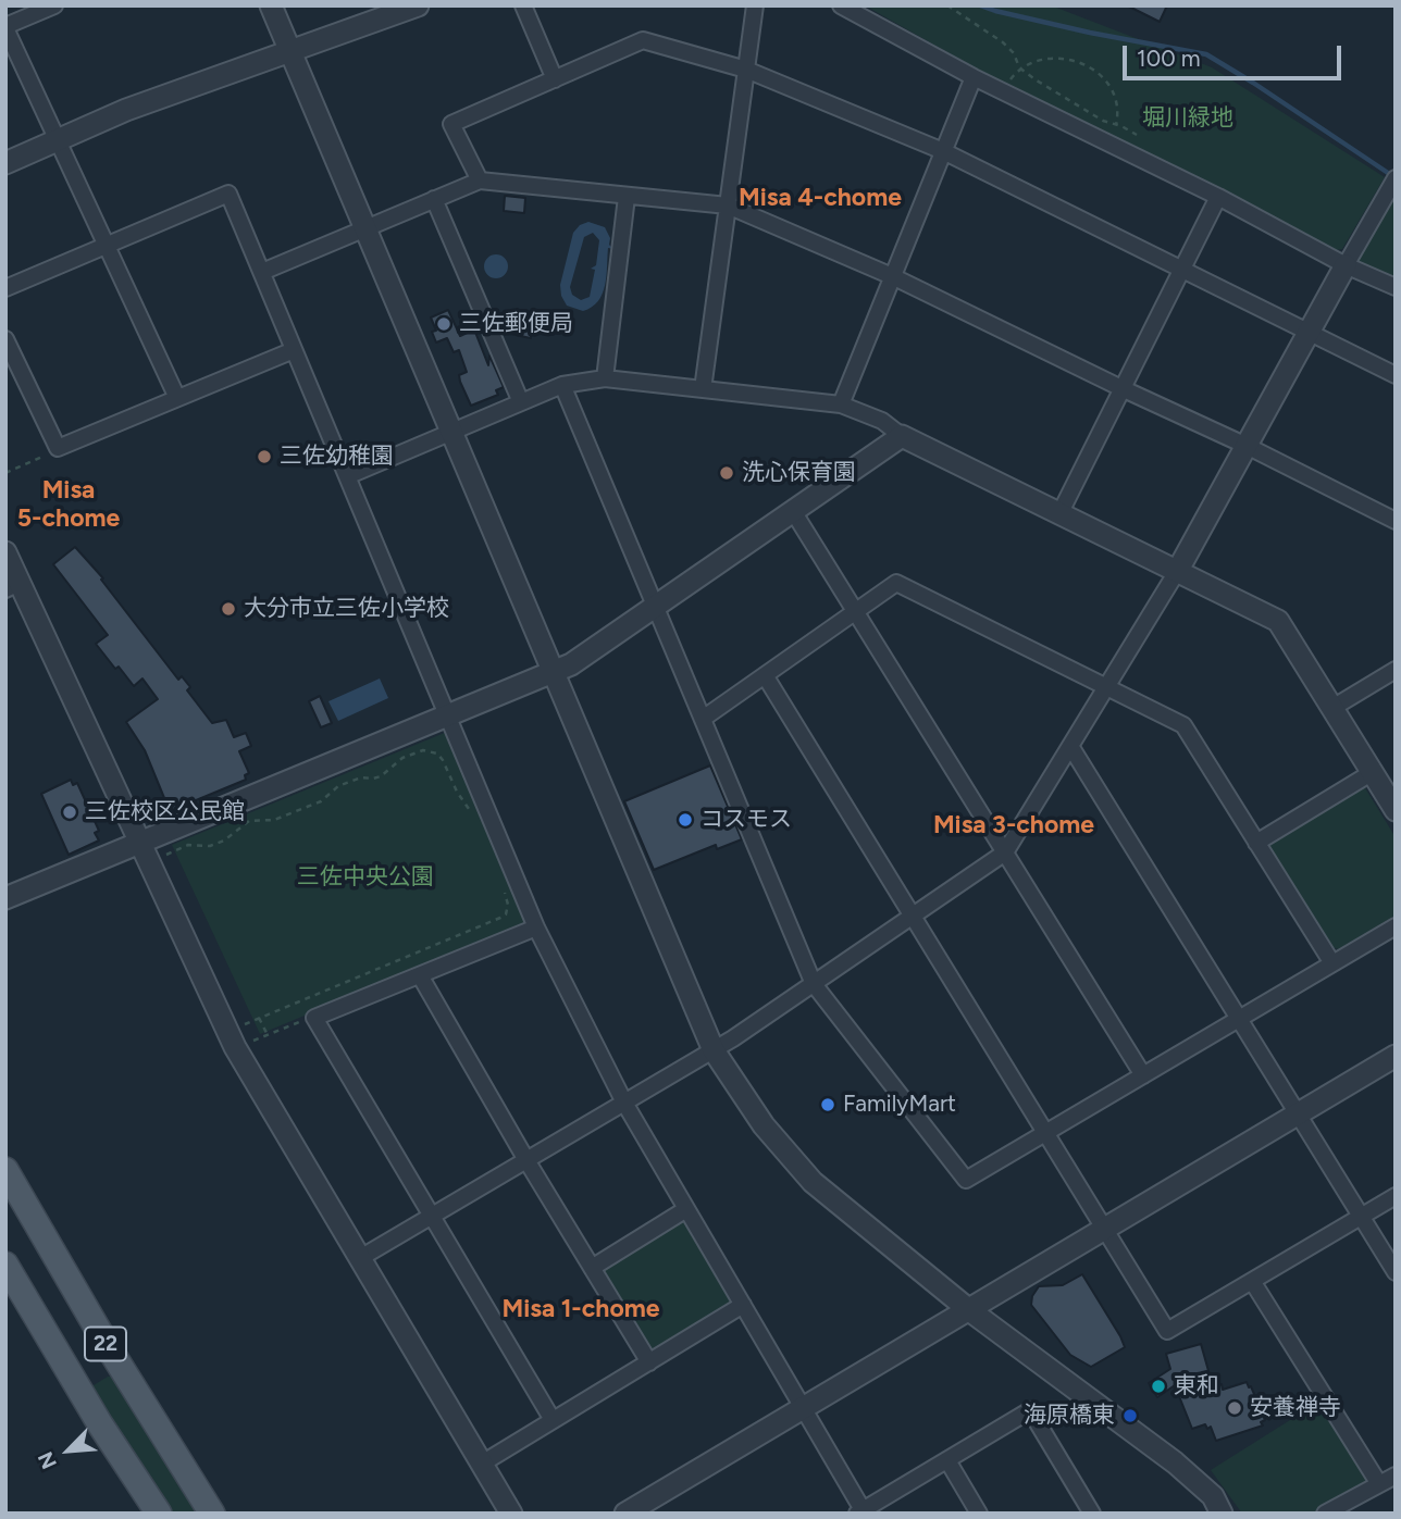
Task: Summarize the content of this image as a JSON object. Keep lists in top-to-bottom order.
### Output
{
  "streets": {
    "main road": ["22"]
  },
  "districts": [
    "Misa 4-chome",
    "Misa 5-chome",
    "Misa 3-chome",
    "Misa 1-chome"
  ],
  "parks": ["堀川緑地", "三佐中央公園"],
  "places": [
    "三佐郵便局",
    "三佐幼稚園",
    "洗心保育園",
    "大分市立三佐小学校",
    "三佐校区公民館",
    "コスモス",
    "FamilyMart",
    "東和",
    "安養禅寺",
    "海原橋東"
  ],
  "scale_bar": "100 m",
  "north": "bottom left"
}
